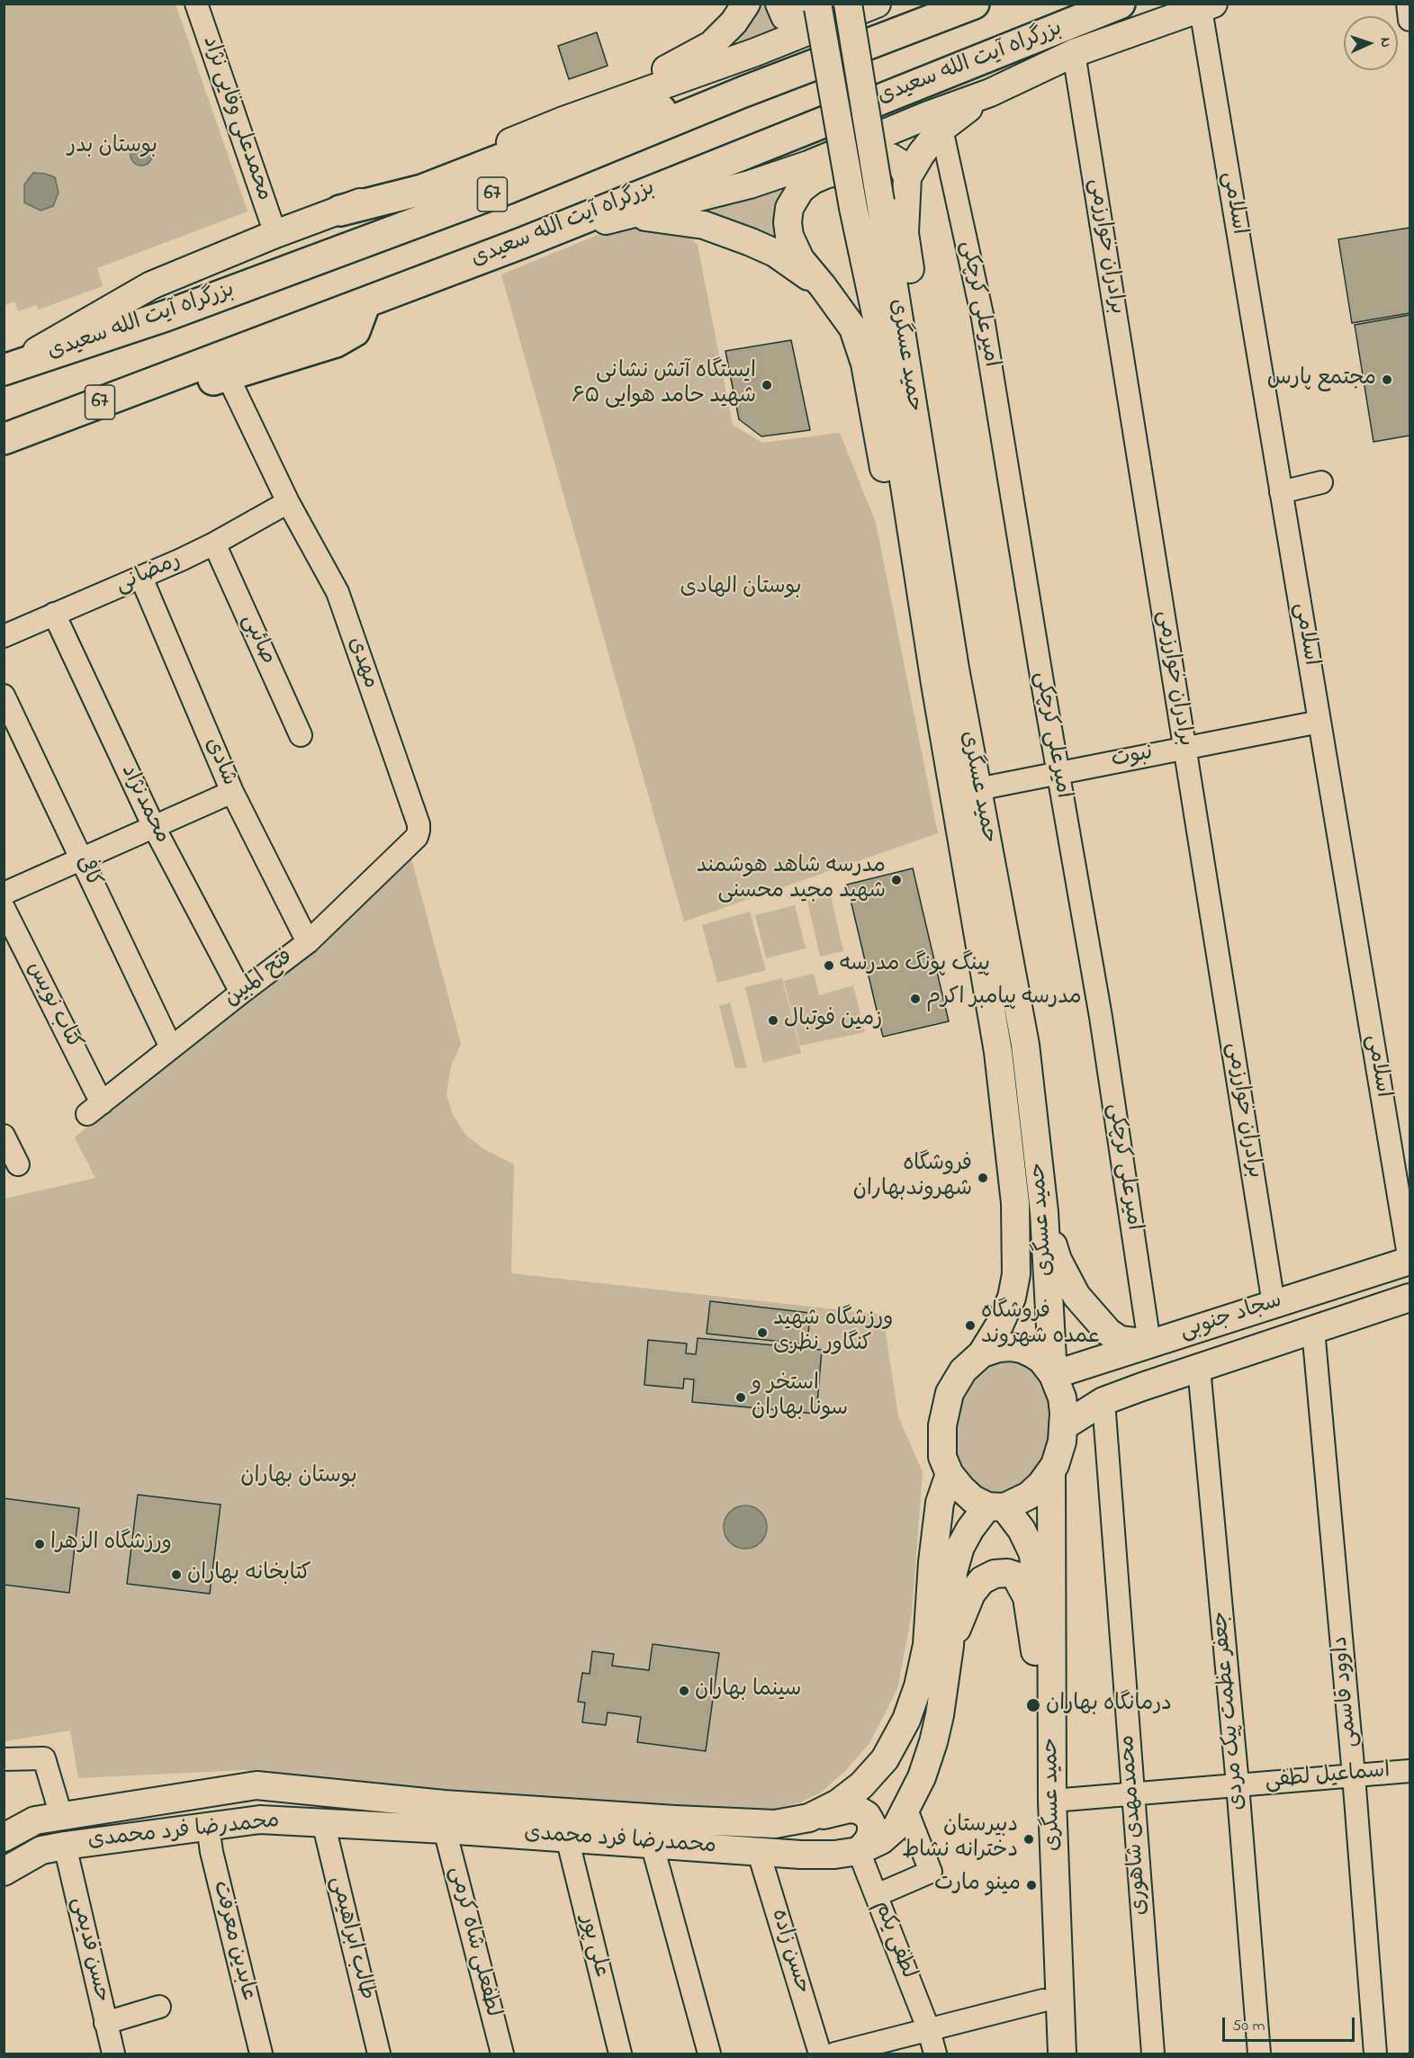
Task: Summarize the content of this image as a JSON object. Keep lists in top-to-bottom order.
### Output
{
  "streets": {
    "highway": ["بزرگراه آیت الله سعیدی", "67"],
    "main road": ["حمید عسگری", "سجاد جنوبی", "محمدرضا فرد محمدی"],
    "street": [
      "محمدعلی وفایی نژاد",
      "اسلامی",
      "برادران خوارزمی",
      "امیرعلی کرچکی",
      "رمضانی",
      "صائبی",
      "مهدی",
      "نبوت",
      "شادی",
      "محمدنژاد",
      "کافی",
      "فتح المبین",
      "کتاب نویس",
      "داوود قاسمی",
      "جعفر عظمت پیک مردی",
      "اسماعیل لطفی",
      "محمدمهدی شاهوری",
      "طالب ابراهیمی",
      "لطفی یکم",
      "عابدین معرفت",
      "لطفعلی شاه کرمی",
      "علی پور",
      "حسن قدیمی",
      "حسن زاده"
    ]
  },
  "crossings": [
    ["اسلامی", "نبوت"],
    ["اسلامی", "سجاد جنوبی"],
    ["برادران خوارزمی", "نبوت"],
    ["برادران خوارزمی", "سجاد جنوبی"],
    ["امیرعلی کرچکی", "نبوت"],
    ["امیرعلی کرچکی", "سجاد جنوبی"],
    ["حمید عسگری", "نبوت"],
    ["حمید عسگری", "سجاد جنوبی"],
    ["حمید عسگری", "اسماعیل لطفی"],
    ["حمید عسگری", "محمدرضا فرد محمدی"],
    ["رمضانی", "صائبی"],
    ["رمضانی", "مهدی"],
    ["رمضانی", "شادی"],
    ["رمضانی", "محمدنژاد"],
    ["مهدی", "فتح المبین"],
    ["شادی", "فتح المبین"],
    ["محمدنژاد", "فتح المبین"],
    ["کافی", "فتح المبین"],
    ["فتح المبین", "کتاب نویس"],
    ["سجاد جنوبی", "داوود قاسمی"],
    ["سجاد جنوبی", "جعفر عظمت پیک مردی"],
    ["سجاد جنوبی", "محمدمهدی شاهوری"],
    ["سجاد جنوبی", "محمدرضا فرد محمدی"],
    ["داوود قاسمی", "اسماعیل لطفی"],
    ["جعفر عظمت پیک مردی", "اسماعیل لطفی"],
    ["اسماعیل لطفی", "محمدمهدی شاهوری"],
    ["محمدرضا فرد محمدی", "طالب ابراهیمی"],
    ["محمدرضا فرد محمدی", "لطفی یکم"],
    ["محمدرضا فرد محمدی", "عابدین معرفت"],
    ["محمدرضا فرد محمدی", "لطفعلی شاه کرمی"],
    ["محمدرضا فرد محمدی", "علی پور"],
    ["محمدرضا فرد محمدی", "حسن قدیمی"],
    ["محمدرضا فرد محمدی", "حسن زاده"]
  ],
  "parks": ["بوستان بدر", "بوستان الهادی", "بوستان بهاران"],
  "places": [
    "مجتمع پارس",
    "ایستگاه آتش نشانی ۶۵ شهید حامد هوایی",
    "مدرسه شاهد هوشمند شهید مجید محسنی",
    "پینگ پونگ مدرسه",
    "مدرسه پیامبر اکرم",
    "زمین فوتبال",
    "فروشگاه شهروندبهاران",
    "فروشگاه عمده شهروند",
    "ورزشگاه شهید کنگاور نظری",
    "استخر و سونا بهاران",
    "ورزشگاه الزهرا",
    "کتابخانه بهاران",
    "سینما بهاران",
    "درمانگاه بهاران",
    "دبیرستان دخترانه نشاط",
    "مینو مارت"
  ],
  "scale_bar": "50 m",
  "north": "right"
}
